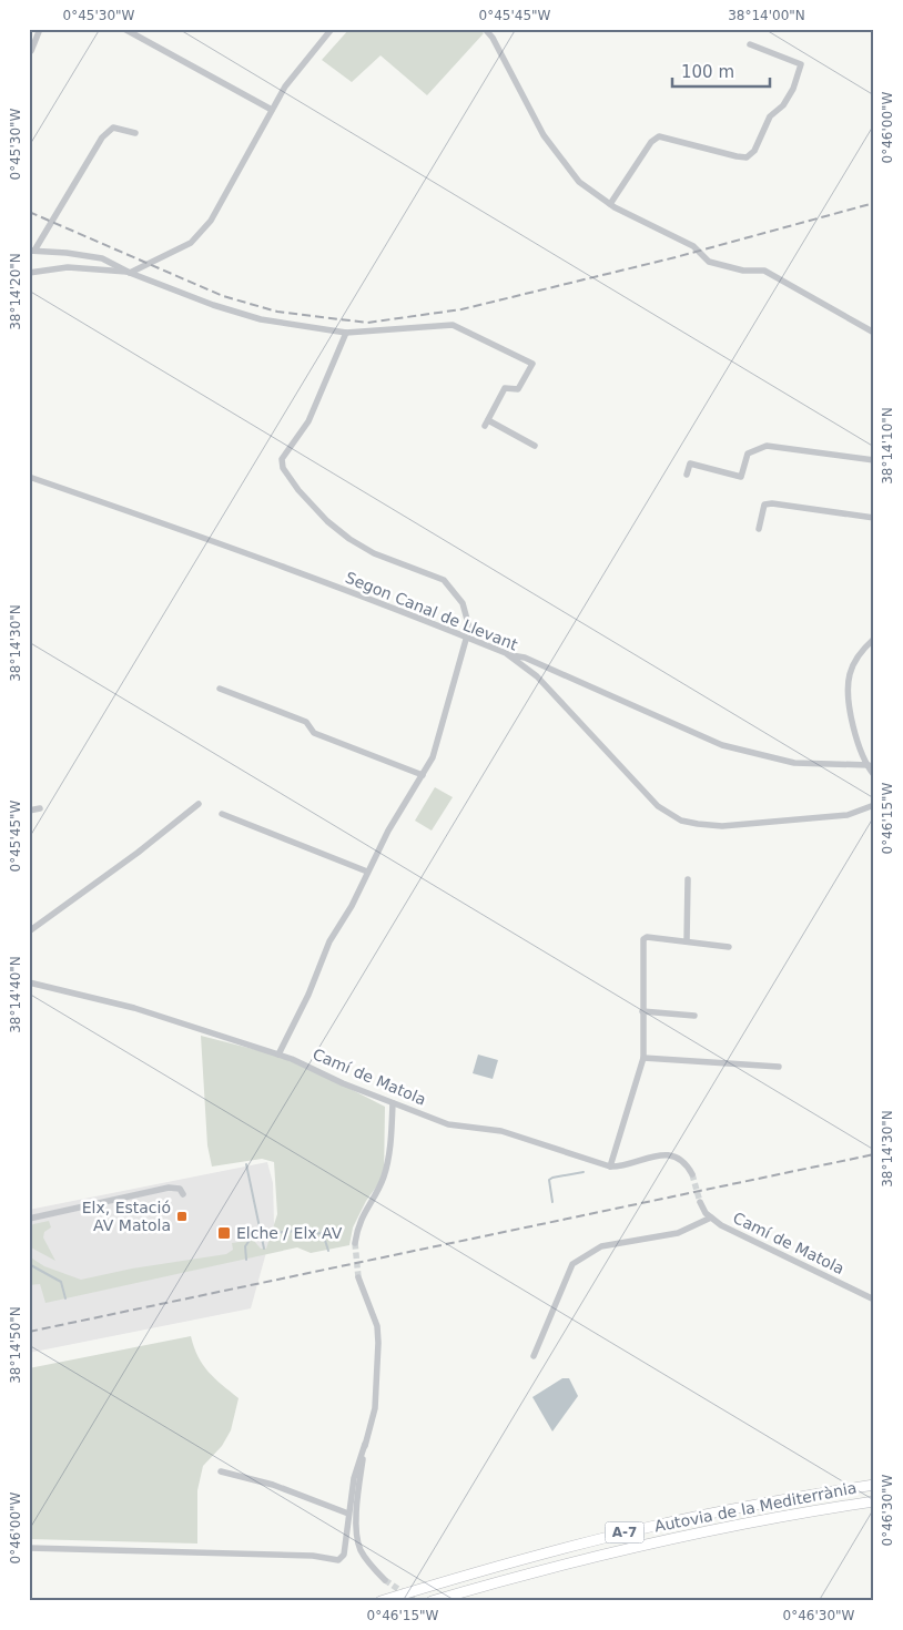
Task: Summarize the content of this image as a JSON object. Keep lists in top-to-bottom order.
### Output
{
  "streets": {
    "highway": ["Autovia de la Mediterrània", "A-7"],
    "street": ["Segon Canal de Llevant", "Camí de Matola"]
  },
  "places": {
    "transit": ["Elx, Estació AV Matola", "Elche / Elx AV"]
  },
  "scale_bar": "100 m",
  "coordinates": [
    "0°45'30\"W",
    "0°45'45\"W",
    "38°14'00\"N",
    "0°46'00\"W",
    "38°14'20\"N",
    "38°14'10\"N",
    "38°14'30\"N",
    "0°46'15\"W",
    "38°14'40\"N",
    "38°14'50\"N",
    "0°46'30\"W"
  ]
}
